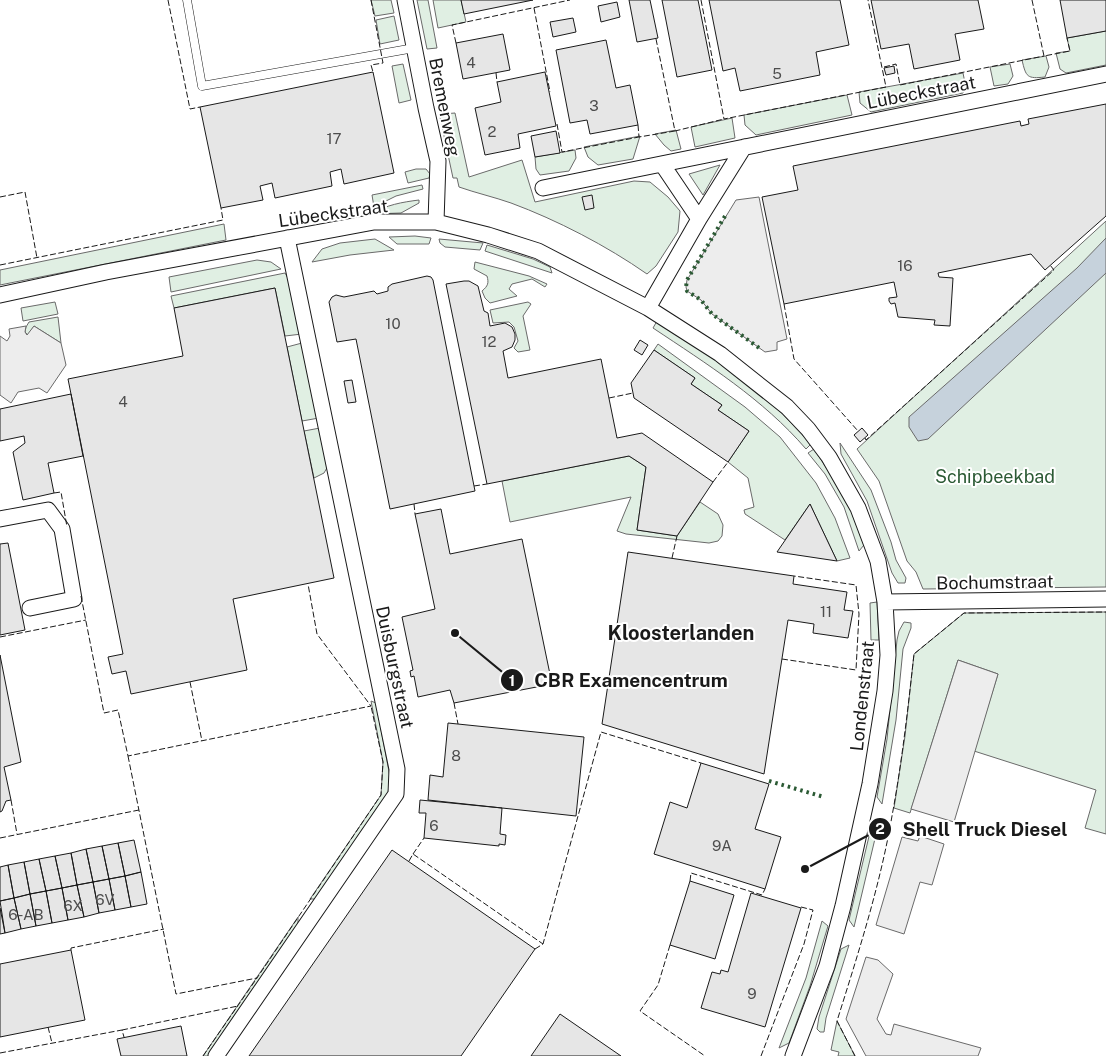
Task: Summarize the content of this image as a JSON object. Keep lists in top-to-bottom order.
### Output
{
  "streets": {
    "street": [
      "Lübeckstraat",
      "Bremenweg",
      "Bochumstraat",
      "Duisburgstraat",
      "Londenstraat"
    ]
  },
  "crossings": [
    ["Lübeckstraat", "Bremenweg"],
    ["Lübeckstraat", "Duisburgstraat"],
    ["Lübeckstraat", "Londenstraat"],
    ["Bochumstraat", "Londenstraat"]
  ],
  "districts": ["Kloosterlanden"],
  "parks": ["Schipbeekbad"],
  "places": ["CBR Examencentrum", "Shell Truck Diesel"],
  "house_numbers": [
    "4",
    "5",
    "3",
    "2",
    "17",
    "16",
    "10",
    "12",
    "4",
    "11",
    "8",
    "6",
    "9A",
    "6V",
    "6X",
    "6-AB",
    "9"
  ]
}
